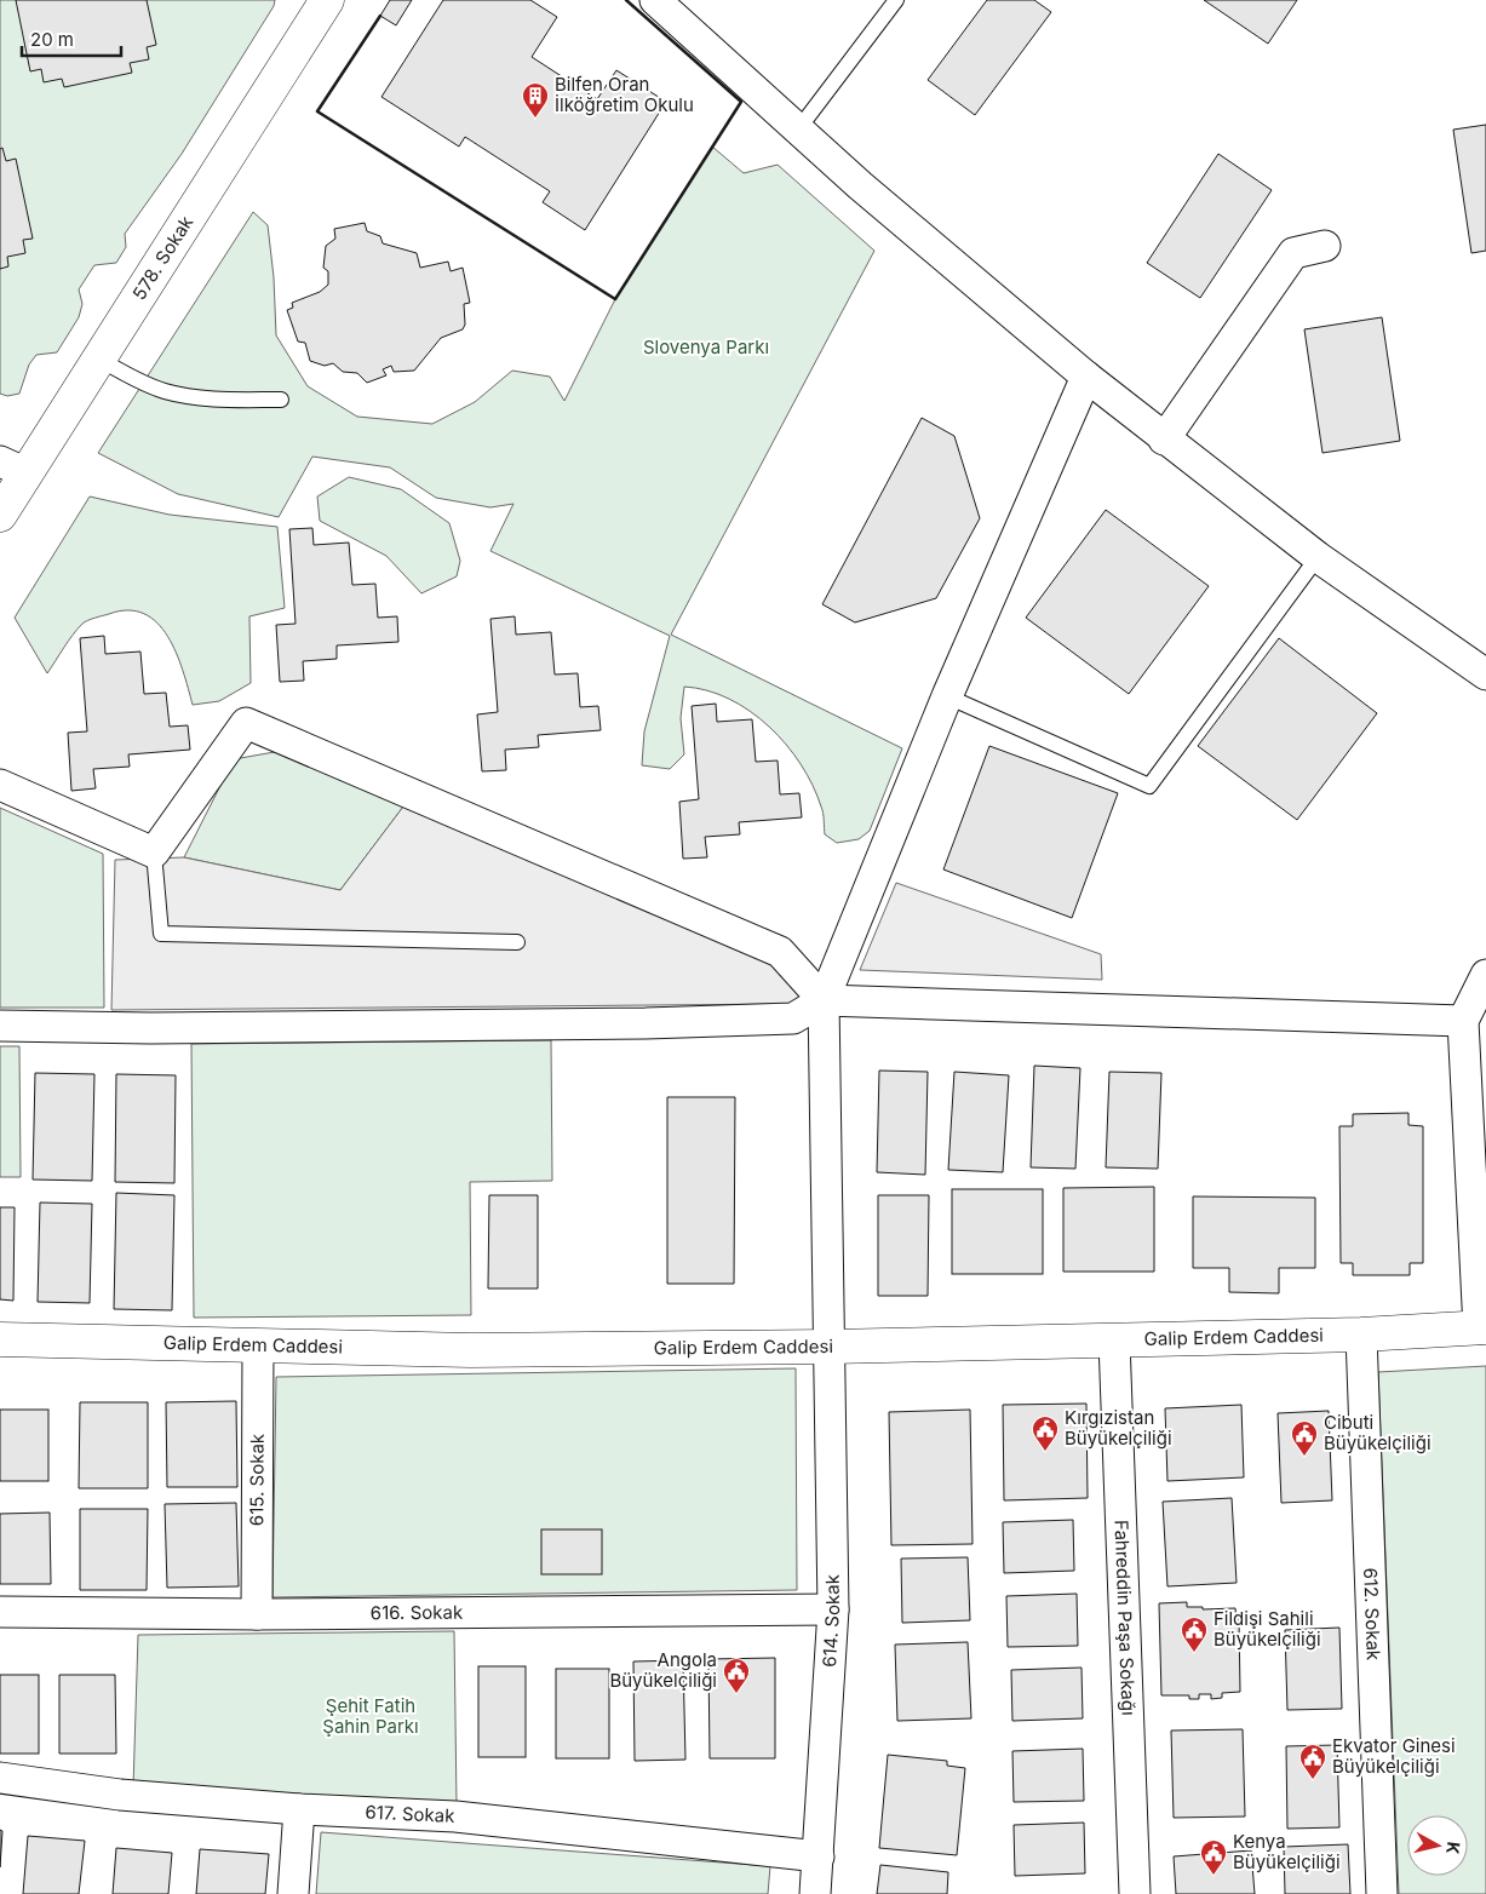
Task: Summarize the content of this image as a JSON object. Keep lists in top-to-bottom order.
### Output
{
  "streets": {
    "main road": ["578. Sokak", "Galip Erdem Caddesi"],
    "street": [
      "615. Sokak",
      "616. Sokak",
      "612. Sokak",
      "Fahreddin Paşa Sokağı",
      "614. Sokak",
      "617. Sokak"
    ]
  },
  "crossings": [
    ["Galip Erdem Caddesi", "615. Sokak"],
    ["Galip Erdem Caddesi", "612. Sokak"],
    ["Galip Erdem Caddesi", "Fahreddin Paşa Sokağı"],
    ["Galip Erdem Caddesi", "614. Sokak"],
    ["615. Sokak", "616. Sokak"],
    ["616. Sokak", "614. Sokak"],
    ["614. Sokak", "617. Sokak"]
  ],
  "parks": ["Slovenya Parkı", "Şehit Fatih Şahin Parkı"],
  "places": {
    "building": ["Bilfen Oran İlköğretim Okulu"],
    "public building": [
      "Kırgızistan Büyükelçiliği",
      "Cibuti Büyükelçiliği",
      "Fildişi Sahili Büyükelçiliği",
      "Angola Büyükelçiliği",
      "Ekvator Ginesi Büyükelçiliği",
      "Kenya Büyükelçiliği"
    ]
  },
  "scale_bar": "20 m",
  "north": "right"
}
